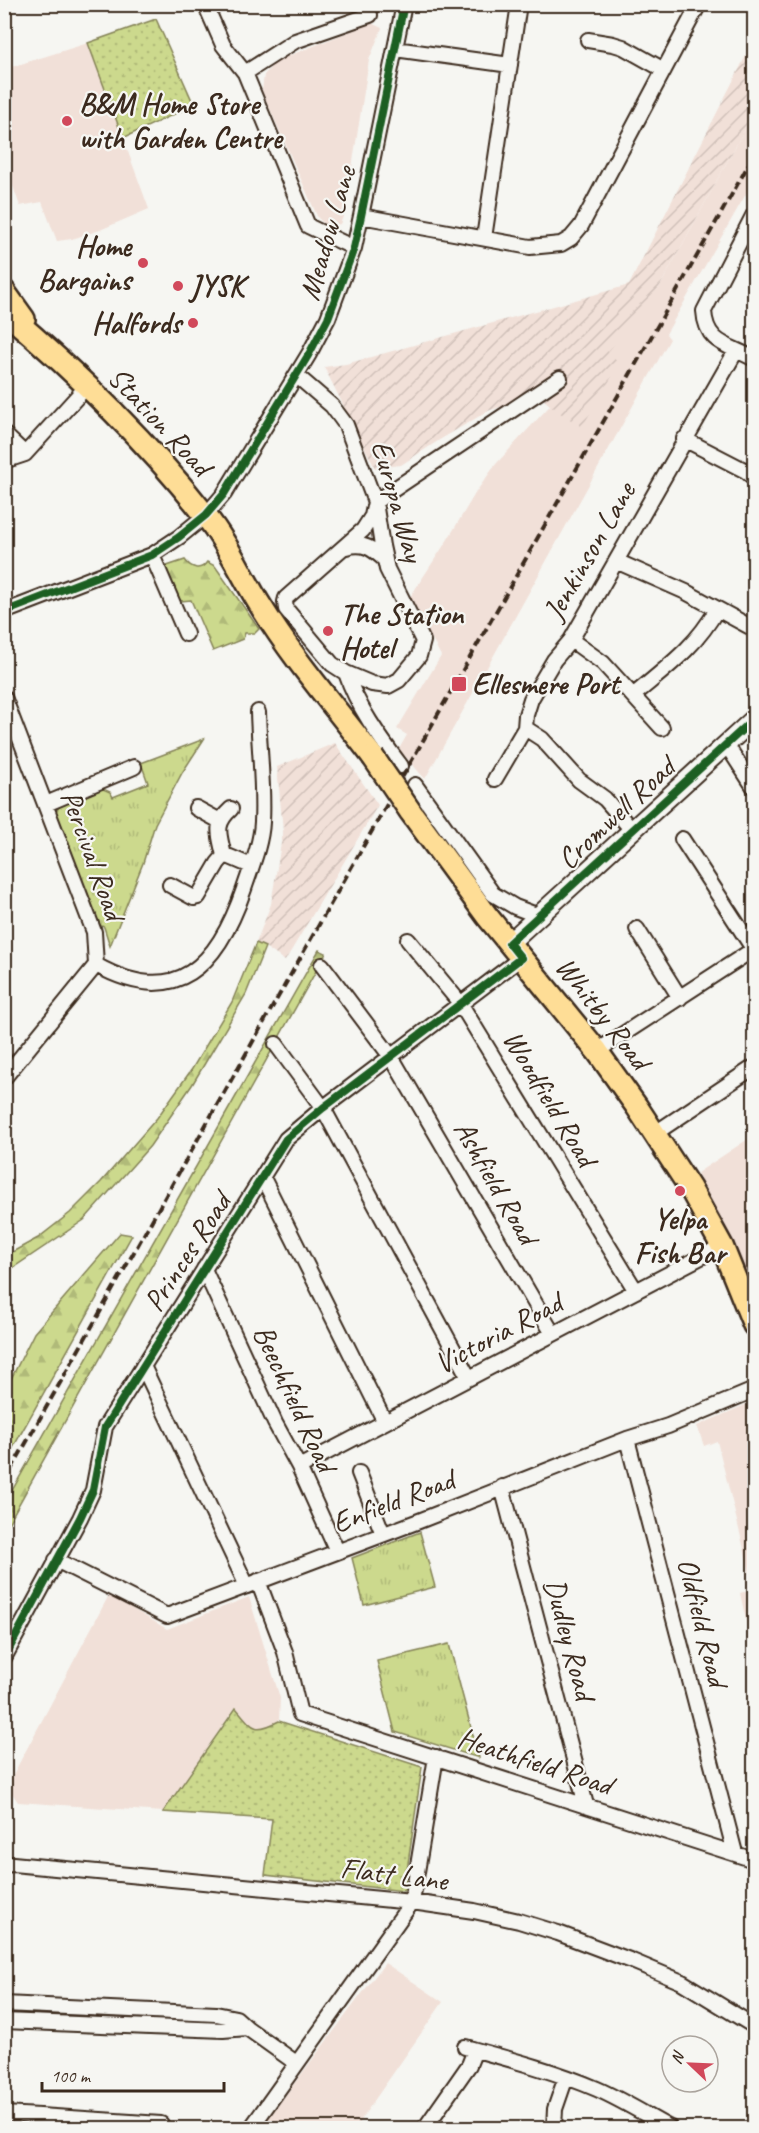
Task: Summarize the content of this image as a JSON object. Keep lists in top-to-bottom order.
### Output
{
  "streets": {
    "main road": ["Station Road", "Whitby Road"],
    "street": [
      "Meadow Lane",
      "Europa Way",
      "Jenkinson Lane",
      "Cromwell Road",
      "Percival Road",
      "Woodfield Road",
      "Ashfield Road",
      "Princes Road",
      "Victoria Road",
      "Beechfield Road",
      "Enfield Road",
      "Oldfield Road",
      "Dudley Road",
      "Heathfield Road",
      "Flatt Lane"
    ]
  },
  "crossings": [
    ["Meadow Lane", "Station Road"],
    ["Meadow Lane", "Europa Way"],
    ["Station Road", "Whitby Road"],
    ["Cromwell Road", "Whitby Road"],
    ["Cromwell Road", "Princes Road"],
    ["Whitby Road", "Princes Road"],
    ["Whitby Road", "Victoria Road"],
    ["Woodfield Road", "Princes Road"],
    ["Woodfield Road", "Victoria Road"],
    ["Ashfield Road", "Princes Road"],
    ["Ashfield Road", "Victoria Road"],
    ["Princes Road", "Beechfield Road"],
    ["Princes Road", "Enfield Road"],
    ["Victoria Road", "Beechfield Road"],
    ["Beechfield Road", "Enfield Road"],
    ["Enfield Road", "Oldfield Road"],
    ["Enfield Road", "Dudley Road"],
    ["Enfield Road", "Heathfield Road"],
    ["Oldfield Road", "Heathfield Road"],
    ["Dudley Road", "Heathfield Road"]
  ],
  "places": {
    "other": [
      "B&M Home Store with Garden Centre",
      "Home Bargains",
      "JYSK",
      "Halfords",
      "The Station Hotel",
      "Yelpa Fish Bar"
    ],
    "transit": ["Ellesmere Port"]
  },
  "scale_bar": "100 m",
  "north": "top left"
}
